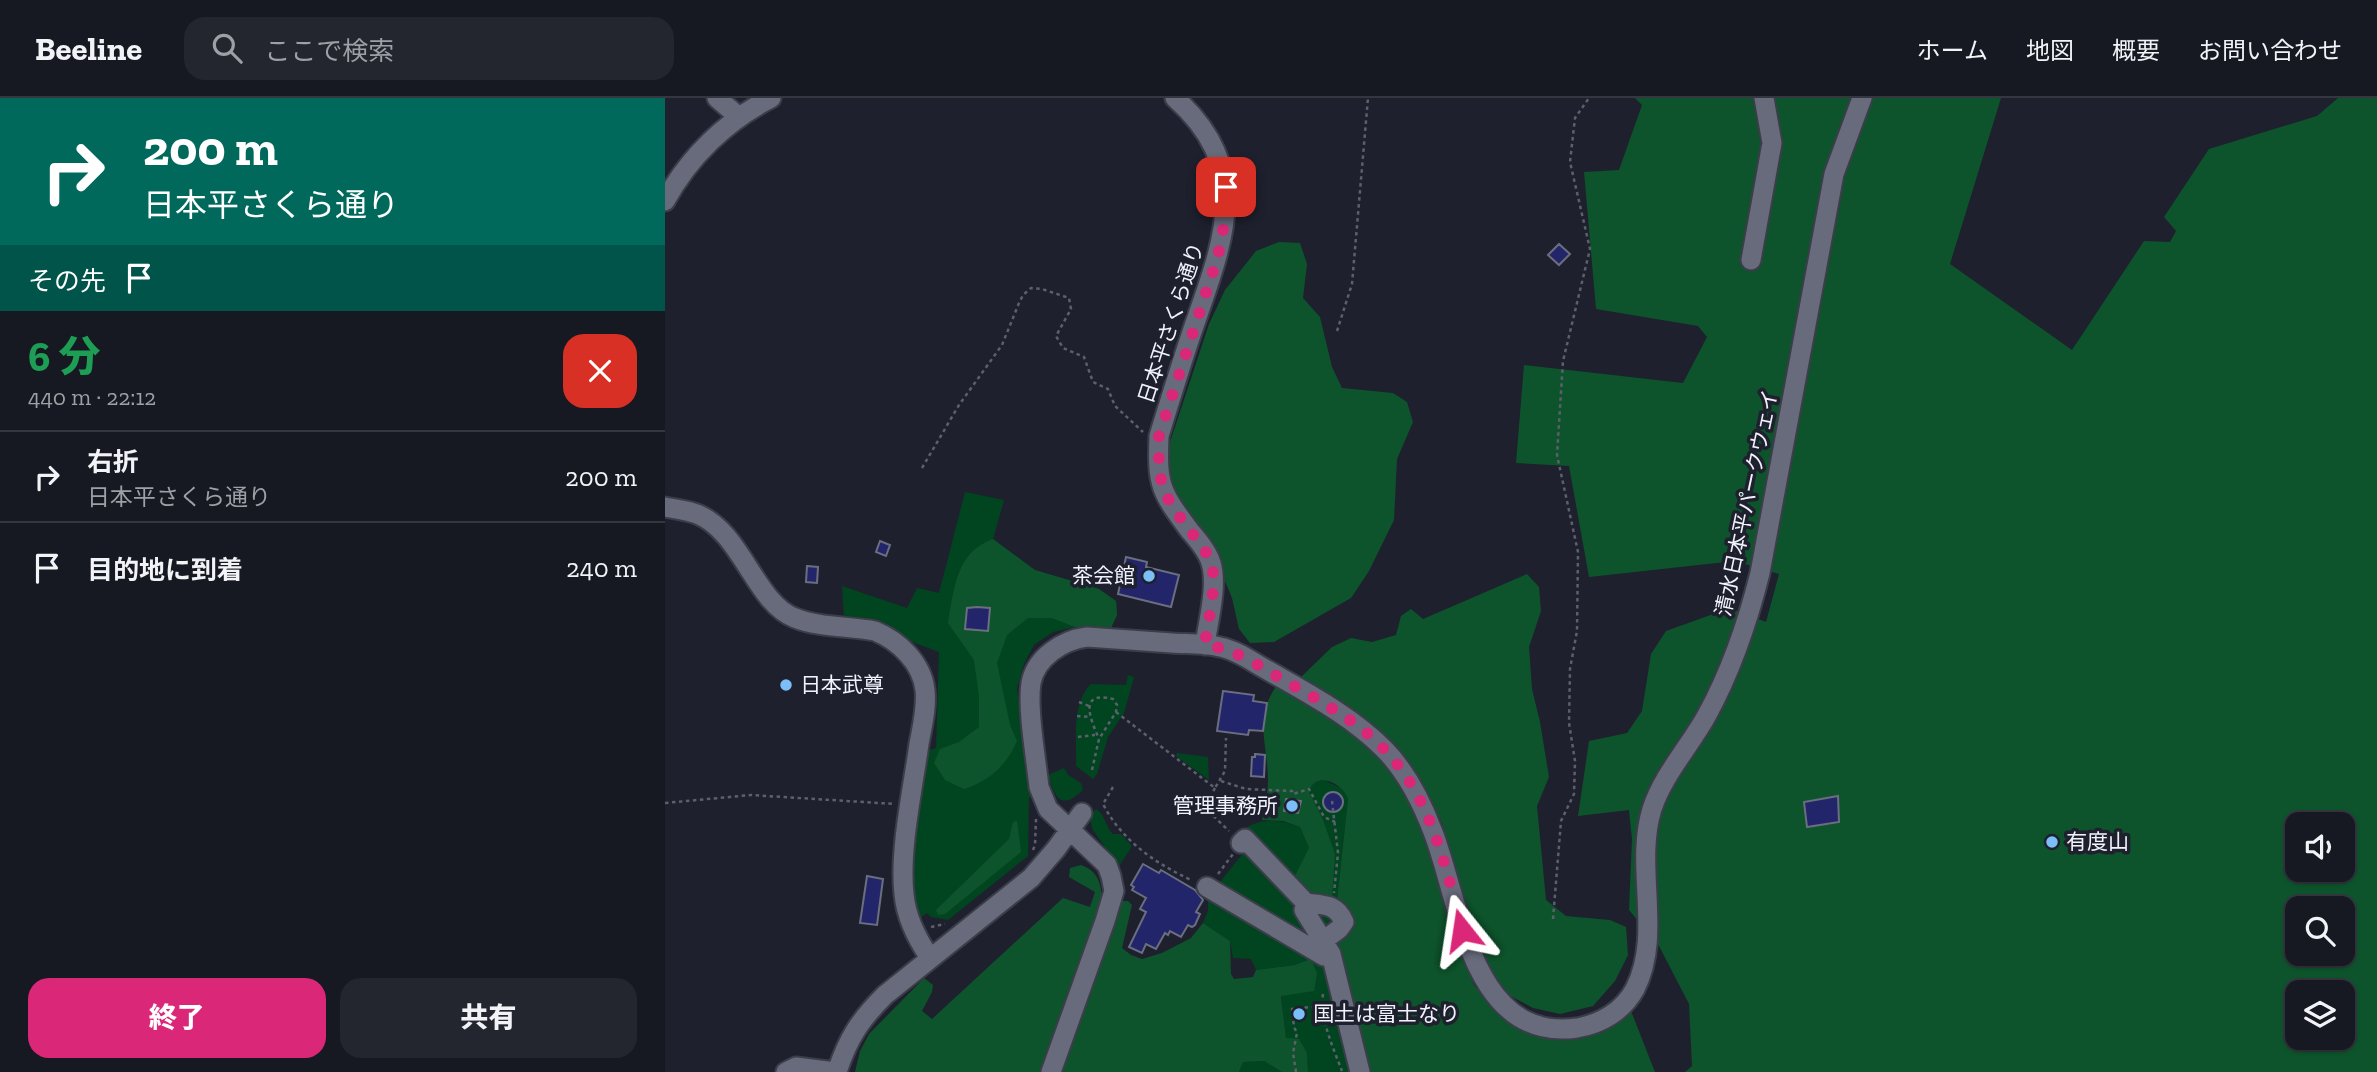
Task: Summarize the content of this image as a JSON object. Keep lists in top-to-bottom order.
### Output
{
  "streets": {
    "street": ["日本平さくら通り", "清水日本平パークウェイ"]
  },
  "crossings": [
    ["日本平さくら通り", "清水日本平パークウェイ"]
  ],
  "places": [
    "茶会館",
    "日本武尊",
    "管理事務所",
    "有度山",
    "国土は富士なり"
  ],
  "page": {
    "header": "Beeline",
    "search": "ここで検索",
    "nav": [
      "ホーム",
      "地図",
      "概要",
      "お問い合わせ"
    ],
    "turn": ["200 m", "日本平さくら通り"],
    "then": "その先",
    "heading": ["6 分", "440 m · 22:12"],
    "list": [
      {
        "name": "右折",
        "note": "日本平さくら通り",
        "value": "200 m"
      },
      {
        "name": "目的地に到着",
        "value": "240 m"
      }
    ],
    "buttons": ["終了", "共有"]
  }
}
